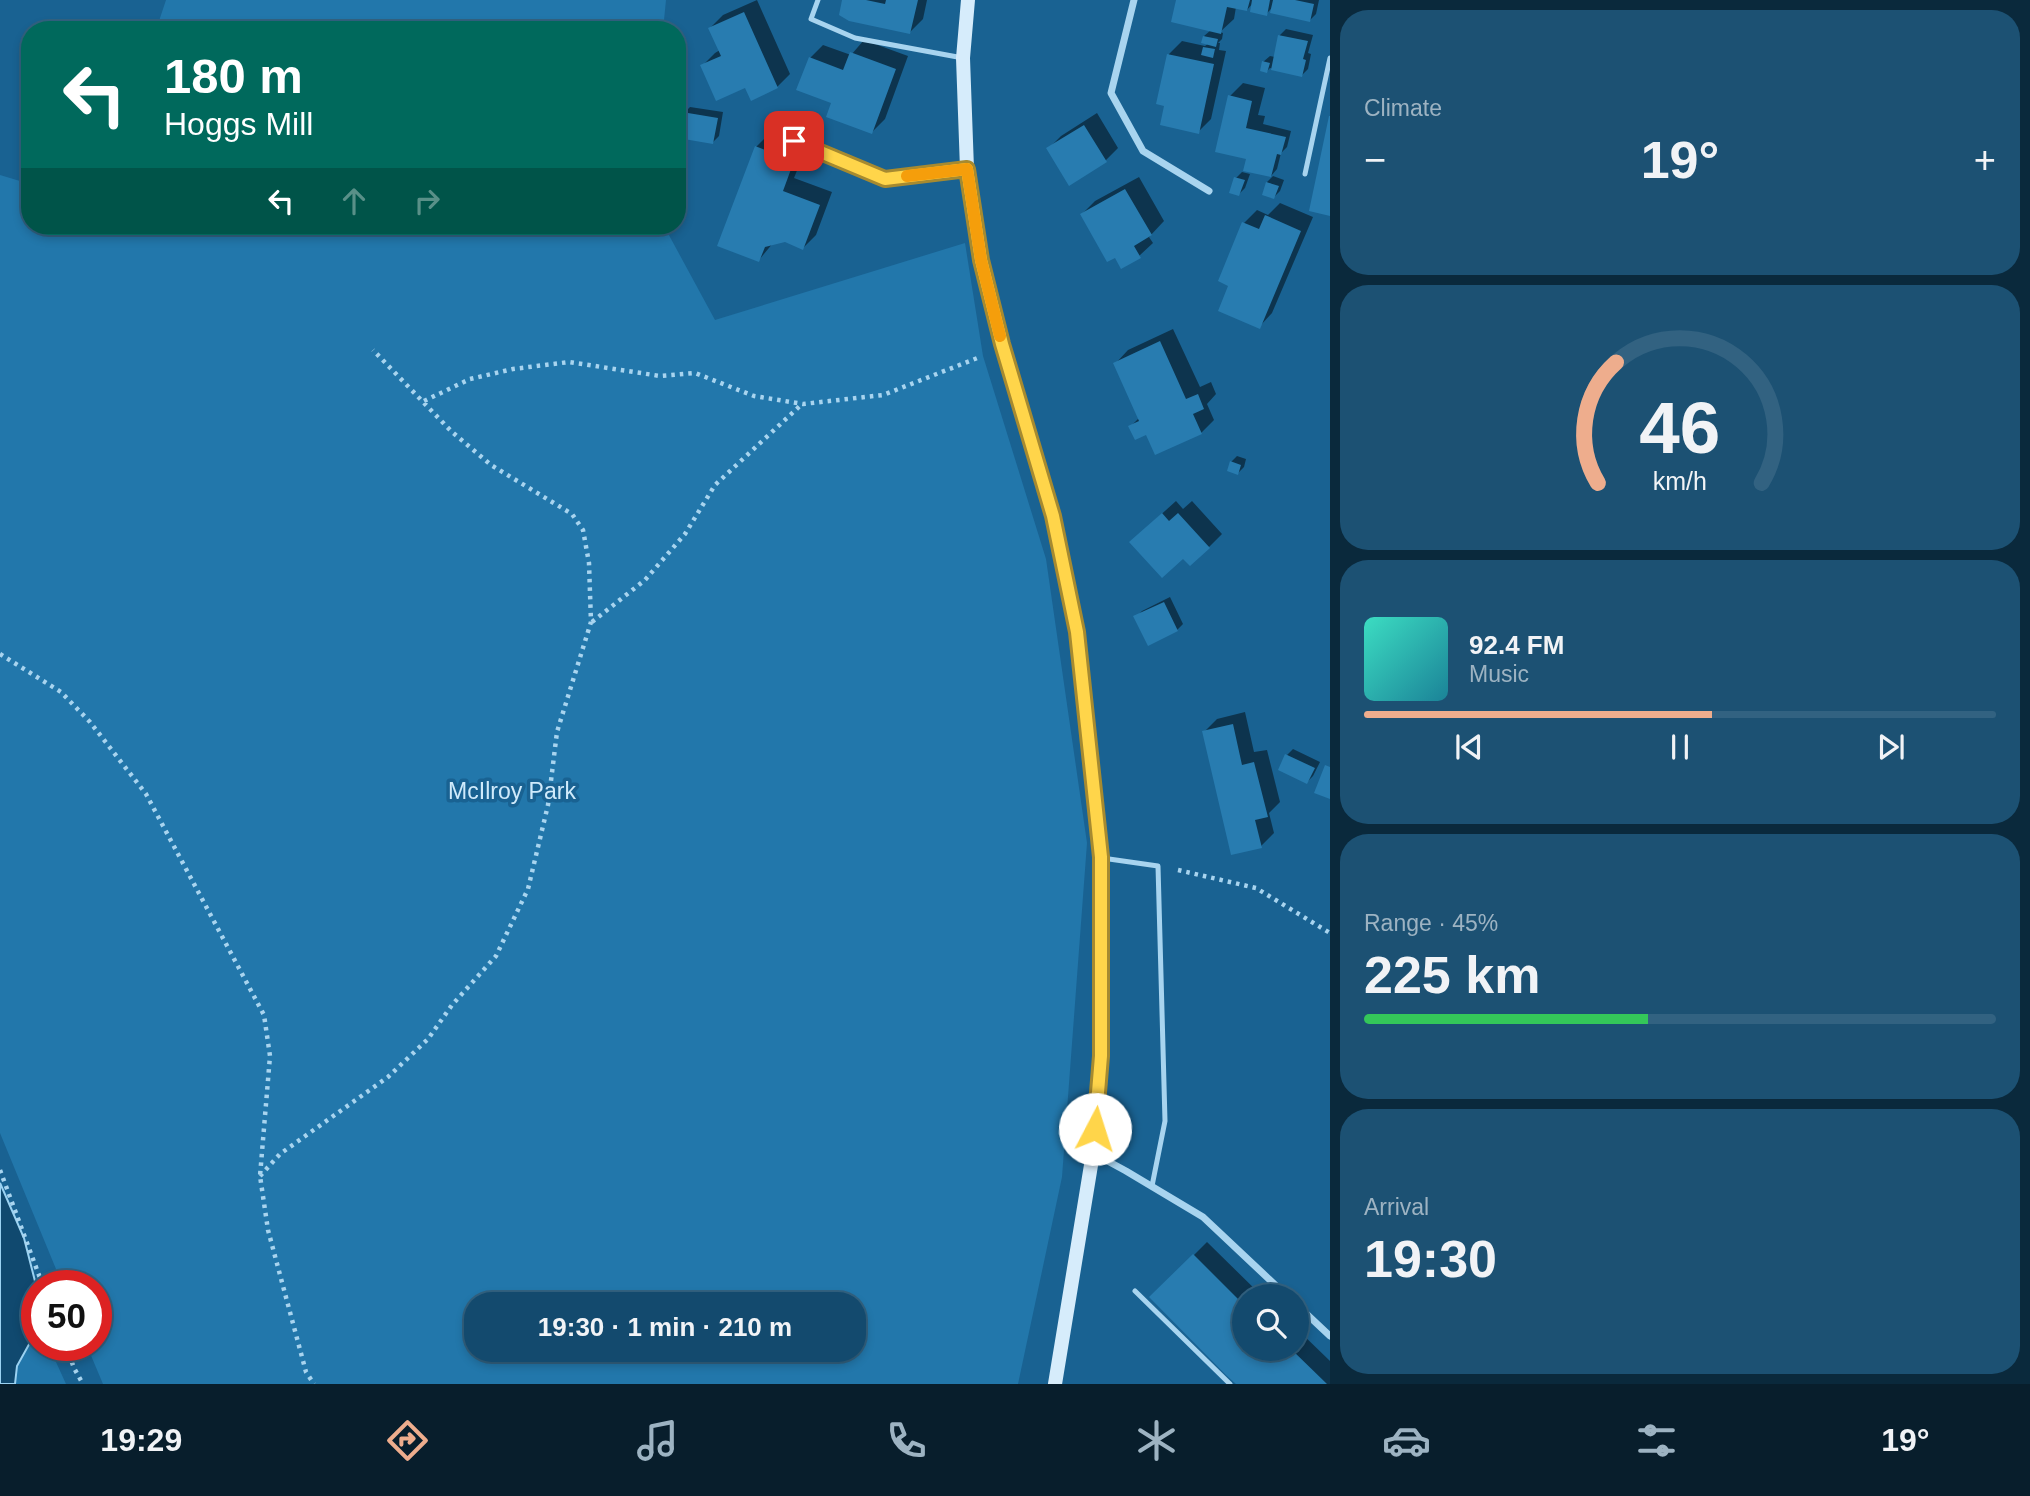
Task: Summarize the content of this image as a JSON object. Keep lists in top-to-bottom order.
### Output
{
  "parks": ["McIlroy Park"],
  "page": {
    "tile": [
      "Climate",
      ["Range · 45%", "225 km"],
      ["Arrival", "19:30"]
    ],
    "turn": ["180 m", "Hoggs Mill"],
    "heat": ["−", "19°", "+"],
    "song": ["92.4 FM", "Music"],
    "limit": "50",
    "trip": "19:30 · 1 min · 210 m",
    "tabs": ["19:29", "19°"],
    "gauge": ["46", "km/h"]
  }
}
